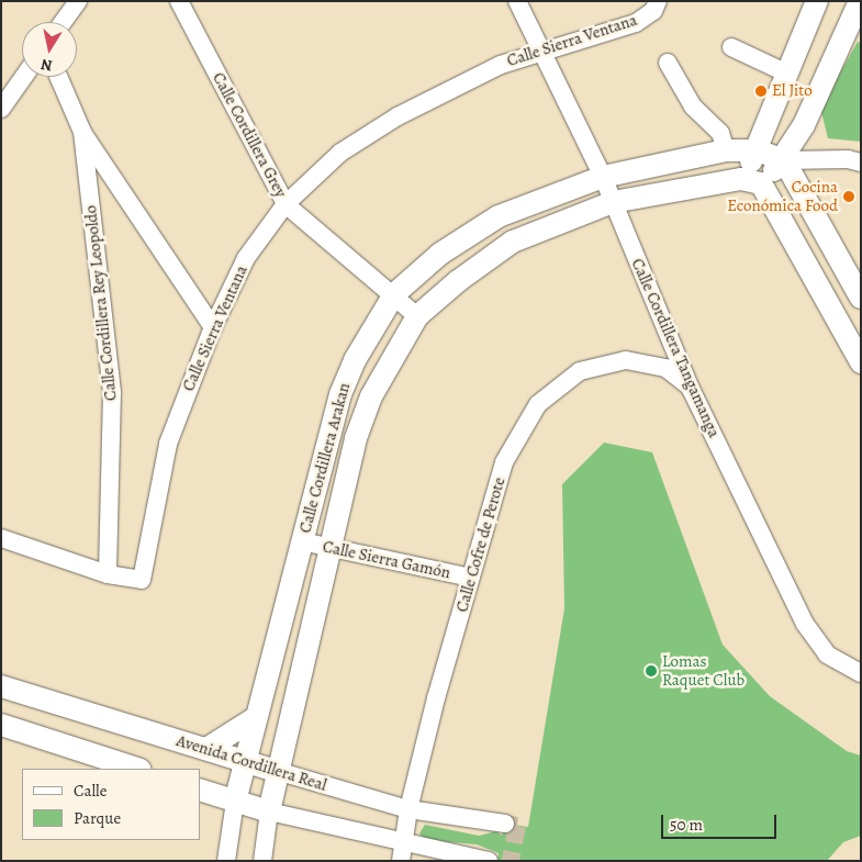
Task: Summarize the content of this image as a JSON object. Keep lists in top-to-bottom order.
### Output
{
  "streets": {
    "street": [
      "Calle Sierra Ventana",
      "Calle Cordillera Grey",
      "Calle Cordillera Rey Leopoldo",
      "Calle Cordillera Tangamanga",
      "Calle Cordillera Arakan",
      "Calle Cofre de Perote",
      "Calle Sierra Gamón",
      "Avenida Cordillera Real"
    ]
  },
  "crossings": [
    ["Calle Sierra Ventana", "Calle Cordillera Grey"],
    ["Calle Sierra Ventana", "Calle Cordillera Rey Leopoldo"],
    ["Calle Sierra Ventana", "Calle Cordillera Tangamanga"],
    ["Calle Cordillera Grey", "Calle Cordillera Arakan"],
    ["Calle Cordillera Tangamanga", "Calle Cordillera Arakan"],
    ["Calle Cordillera Tangamanga", "Calle Cofre de Perote"],
    ["Calle Cordillera Arakan", "Calle Sierra Gamón"],
    ["Calle Cordillera Arakan", "Avenida Cordillera Real"],
    ["Calle Cofre de Perote", "Calle Sierra Gamón"],
    ["Calle Cofre de Perote", "Avenida Cordillera Real"]
  ],
  "places": ["El Jito", "Cocina Económica Food", "Lomas Raquet Club"],
  "legend": ["Calle", "Parque"],
  "scale_bar": "50 m",
  "north": "bottom"
}
